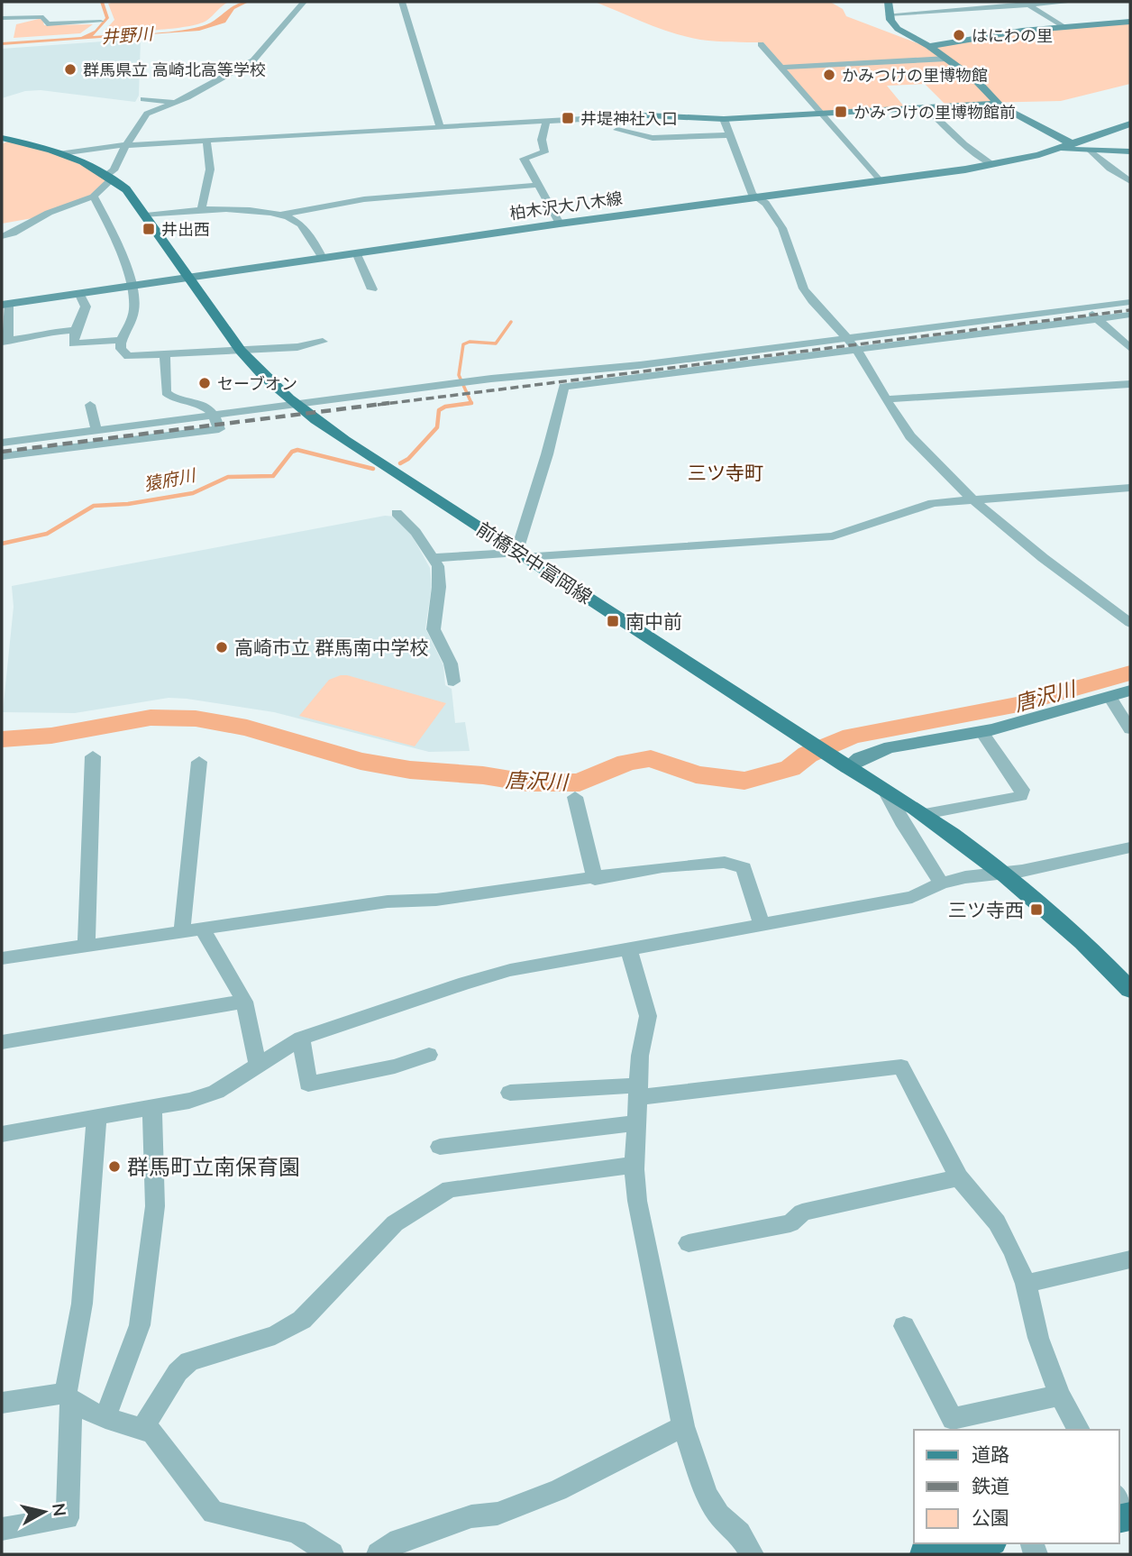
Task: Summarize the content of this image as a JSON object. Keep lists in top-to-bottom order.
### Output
{
  "streets": {
    "main road": ["前橋安中富岡線"],
    "street": ["柏木沢大八木線"]
  },
  "crossings": [
    ["柏木沢大八木線", "前橋安中富岡線"]
  ],
  "districts": ["三ツ寺町"],
  "water": ["井野川", "猿府川", "唐沢川"],
  "places": {
    "other": [
      "はにわの里",
      "群馬県立 高崎北高等学校",
      "かみつけの里博物館",
      "セーブオン",
      "高崎市立 群馬南中学校",
      "群馬町立南保育園"
    ],
    "transit": [
      "かみつけの里博物館前",
      "井堤神社入口",
      "井出西",
      "南中前",
      "三ツ寺西"
    ]
  },
  "legend": ["道路", "鉄道", "公園"],
  "north": "right"
}
